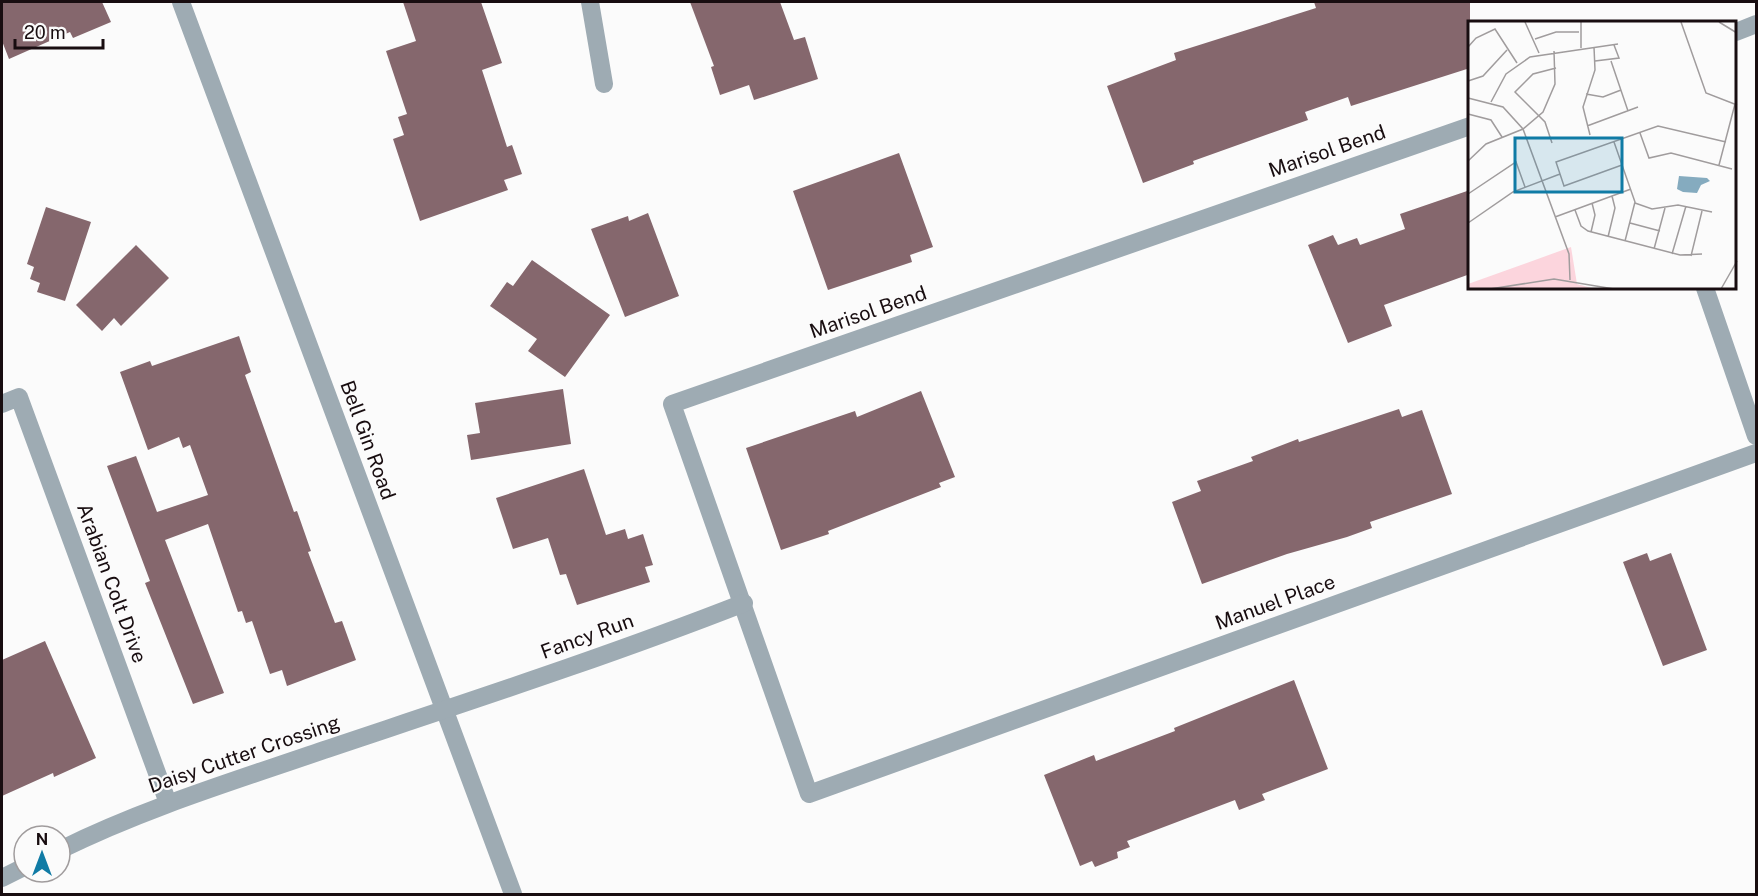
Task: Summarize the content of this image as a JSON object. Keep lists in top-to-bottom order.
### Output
{
  "streets": {
    "street": [
      "Marisol Bend",
      "Bell Gin Road",
      "Arabian Colt Drive",
      "Manuel Place",
      "Fancy Run",
      "Daisy Cutter Crossing"
    ]
  },
  "crossings": [
    ["Marisol Bend", "Manuel Place"],
    ["Marisol Bend", "Fancy Run"],
    ["Bell Gin Road", "Fancy Run"],
    ["Bell Gin Road", "Daisy Cutter Crossing"],
    ["Arabian Colt Drive", "Daisy Cutter Crossing"],
    ["Fancy Run", "Daisy Cutter Crossing"]
  ],
  "scale_bar": "20 m",
  "north": "top"
}
